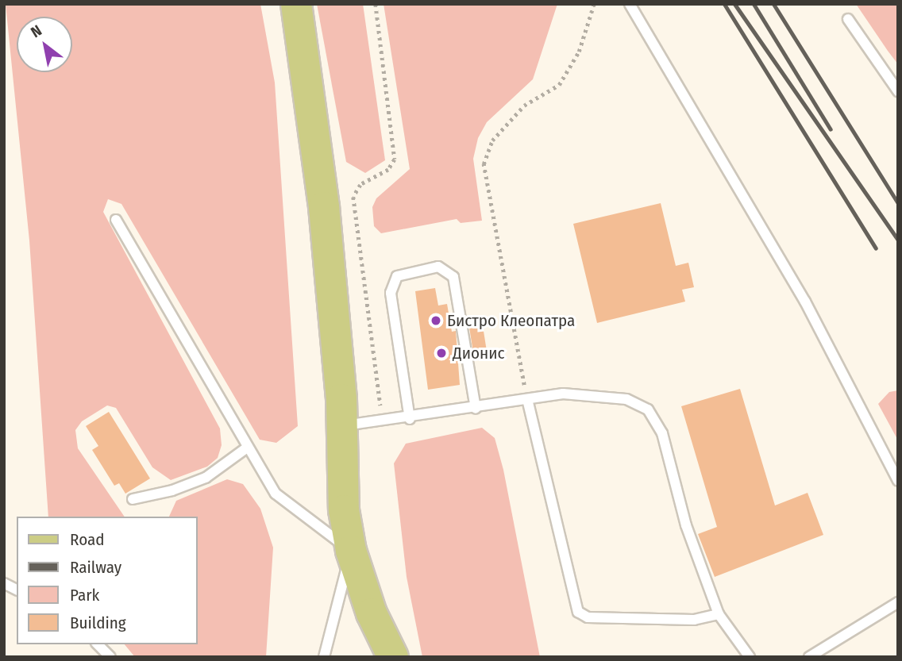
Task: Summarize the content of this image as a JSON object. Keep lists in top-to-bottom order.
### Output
{
  "places": ["Бистро Клеопатра", "Дионис"],
  "legend": [
    "Road",
    "Railway",
    "Park",
    "Building"
  ],
  "north": "top left"
}
